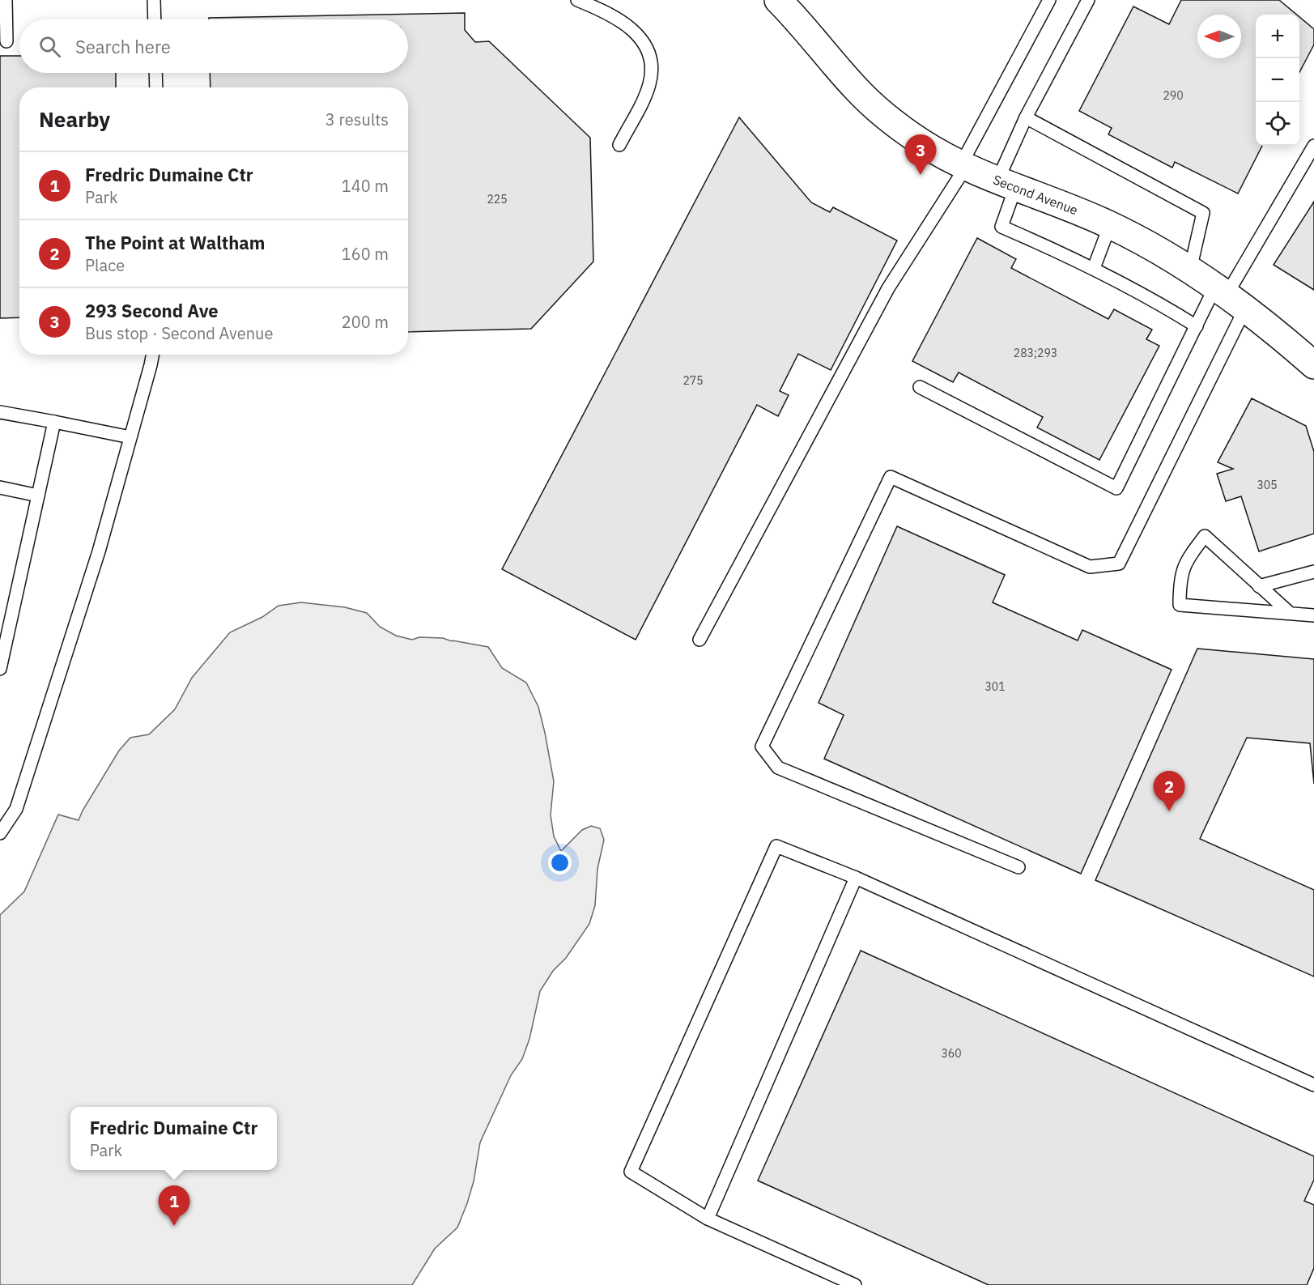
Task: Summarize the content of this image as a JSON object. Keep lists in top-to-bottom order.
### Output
{
  "streets": {
    "street": ["Second Avenue"]
  },
  "house_numbers": [
    "290",
    "225",
    "283;293",
    "275",
    "305",
    "301",
    "360"
  ],
  "north": "left",
  "page": {
    "map_buttons": ["+", "−"],
    "search": "Search here",
    "heading": ["Nearby", "3 results"],
    "pins": ["3", "2", "1"],
    "list": [
      {
        "mark": "1",
        "name": "Fredric Dumaine Ctr",
        "note": "Park",
        "value": "140 m"
      },
      {
        "mark": "2",
        "name": "The Point at Waltham",
        "note": "Place",
        "value": "160 m"
      },
      {
        "mark": "3",
        "name": "293 Second Ave",
        "note": "Bus stop · Second Avenue",
        "value": "200 m"
      }
    ],
    "popup": ["Fredric Dumaine Ctr", "Park"]
  }
}
